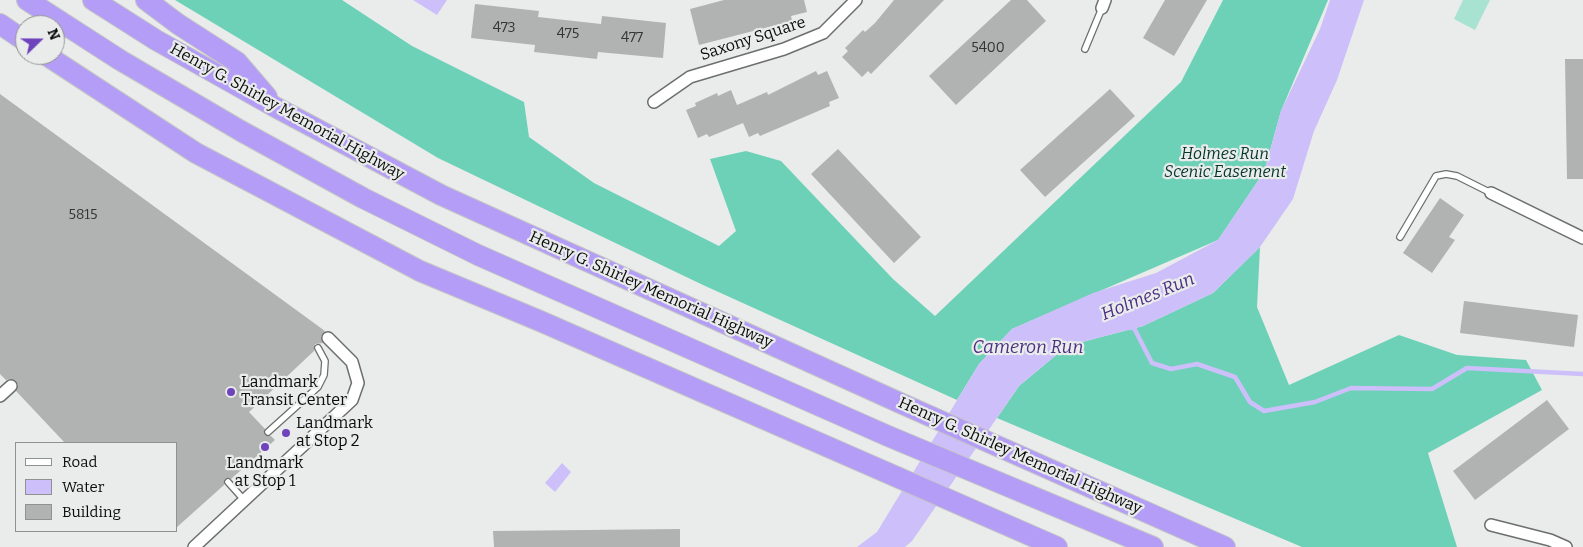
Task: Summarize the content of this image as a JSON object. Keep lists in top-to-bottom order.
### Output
{
  "streets": {
    "highway": ["Henry G. Shirley Memorial Highway"],
    "street": ["Saxony Square"]
  },
  "water": ["Holmes Run", "Cameron Run"],
  "parks": ["Holmes Run Scenic Easement"],
  "places": ["Landmark Transit Center", "Landmark at Stop 2", "Landmark at Stop 1"],
  "house_numbers": [
    "473",
    "475",
    "477",
    "5400",
    "5815"
  ],
  "legend": ["Road", "Water", "Building"],
  "north": "right"
}
